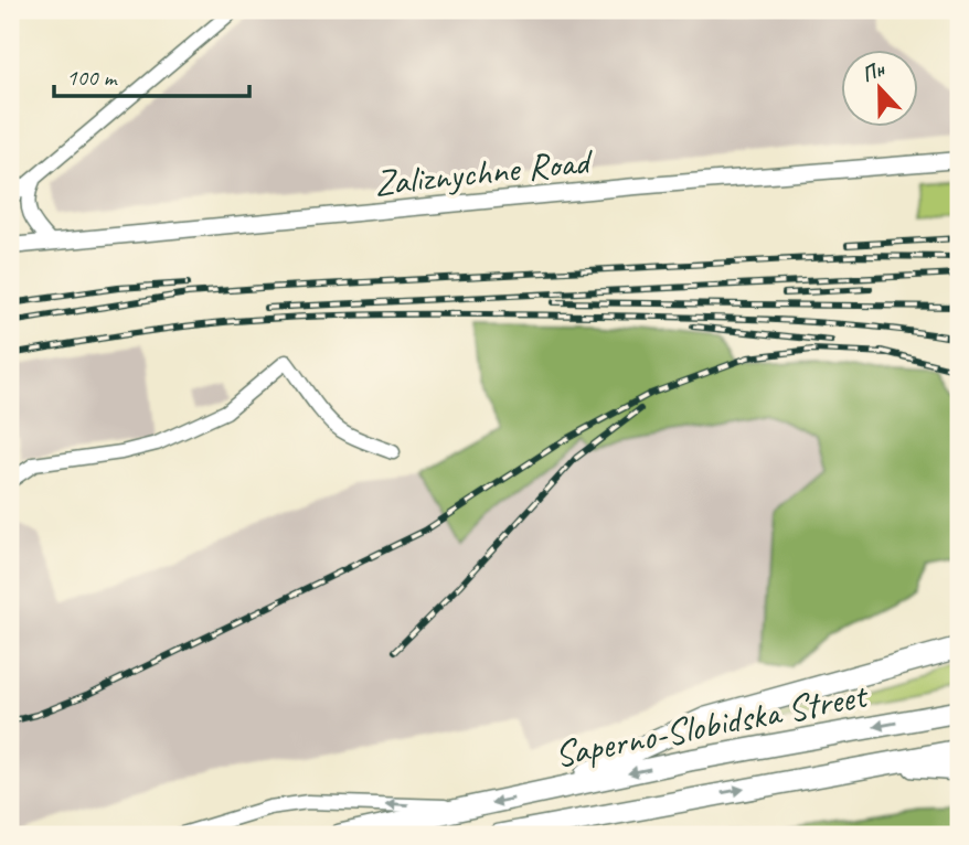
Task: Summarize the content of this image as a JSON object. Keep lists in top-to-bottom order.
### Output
{
  "streets": {
    "main road": ["Saperno-Slobidska Street"],
    "street": ["Zaliznychne Road"]
  },
  "scale_bar": "100 m",
  "north": "top"
}
